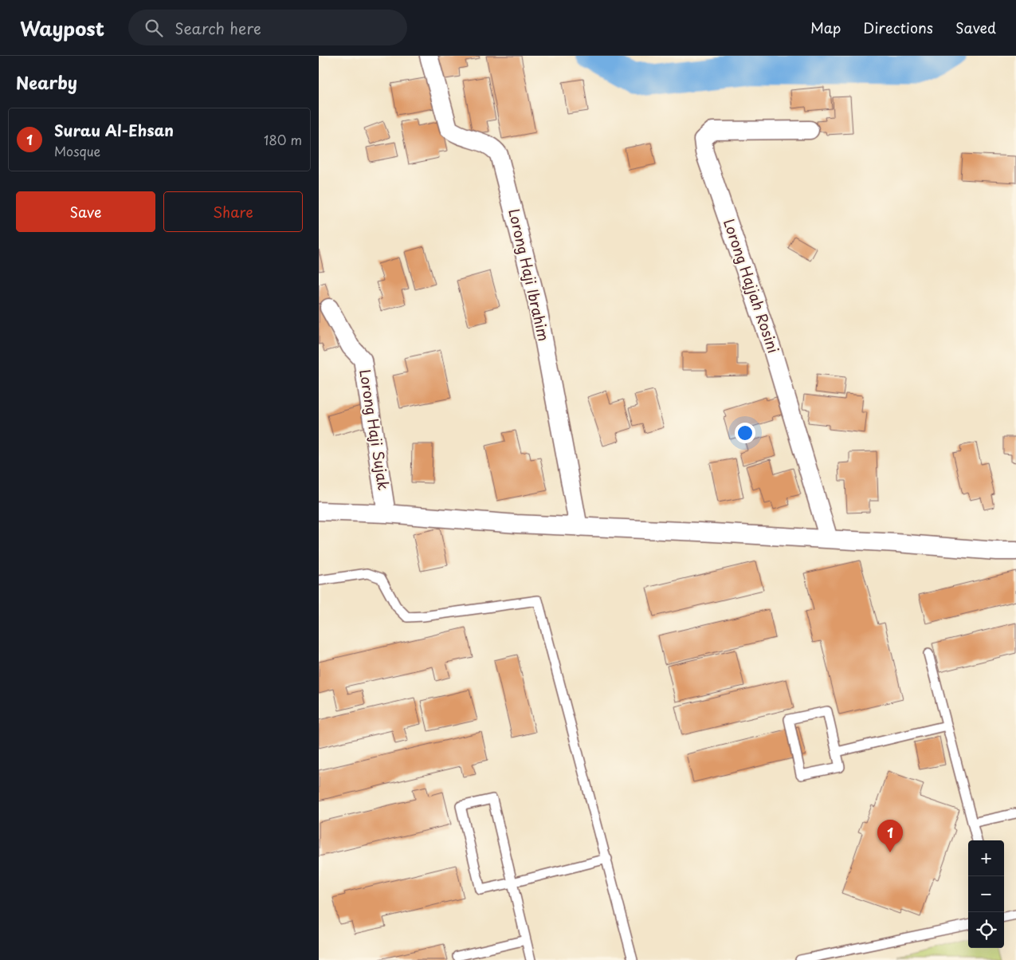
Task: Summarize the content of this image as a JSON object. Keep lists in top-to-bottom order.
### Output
{
  "streets": {
    "street": ["Lorong Haji Ibrahim", "Lorong Hajjah Rosini", "Lorong Haji Sujak"]
  },
  "page": {
    "header": "Waypost",
    "search": "Search here",
    "nav": ["Map", "Directions", "Saved"],
    "heading": "Nearby",
    "list": [
      {
        "mark": "1",
        "name": "Surau Al-Ehsan",
        "note": "Mosque",
        "value": "180 m"
      }
    ],
    "buttons": ["Save", "Share"],
    "pins": "1",
    "map_buttons": ["+", "−"]
  }
}
